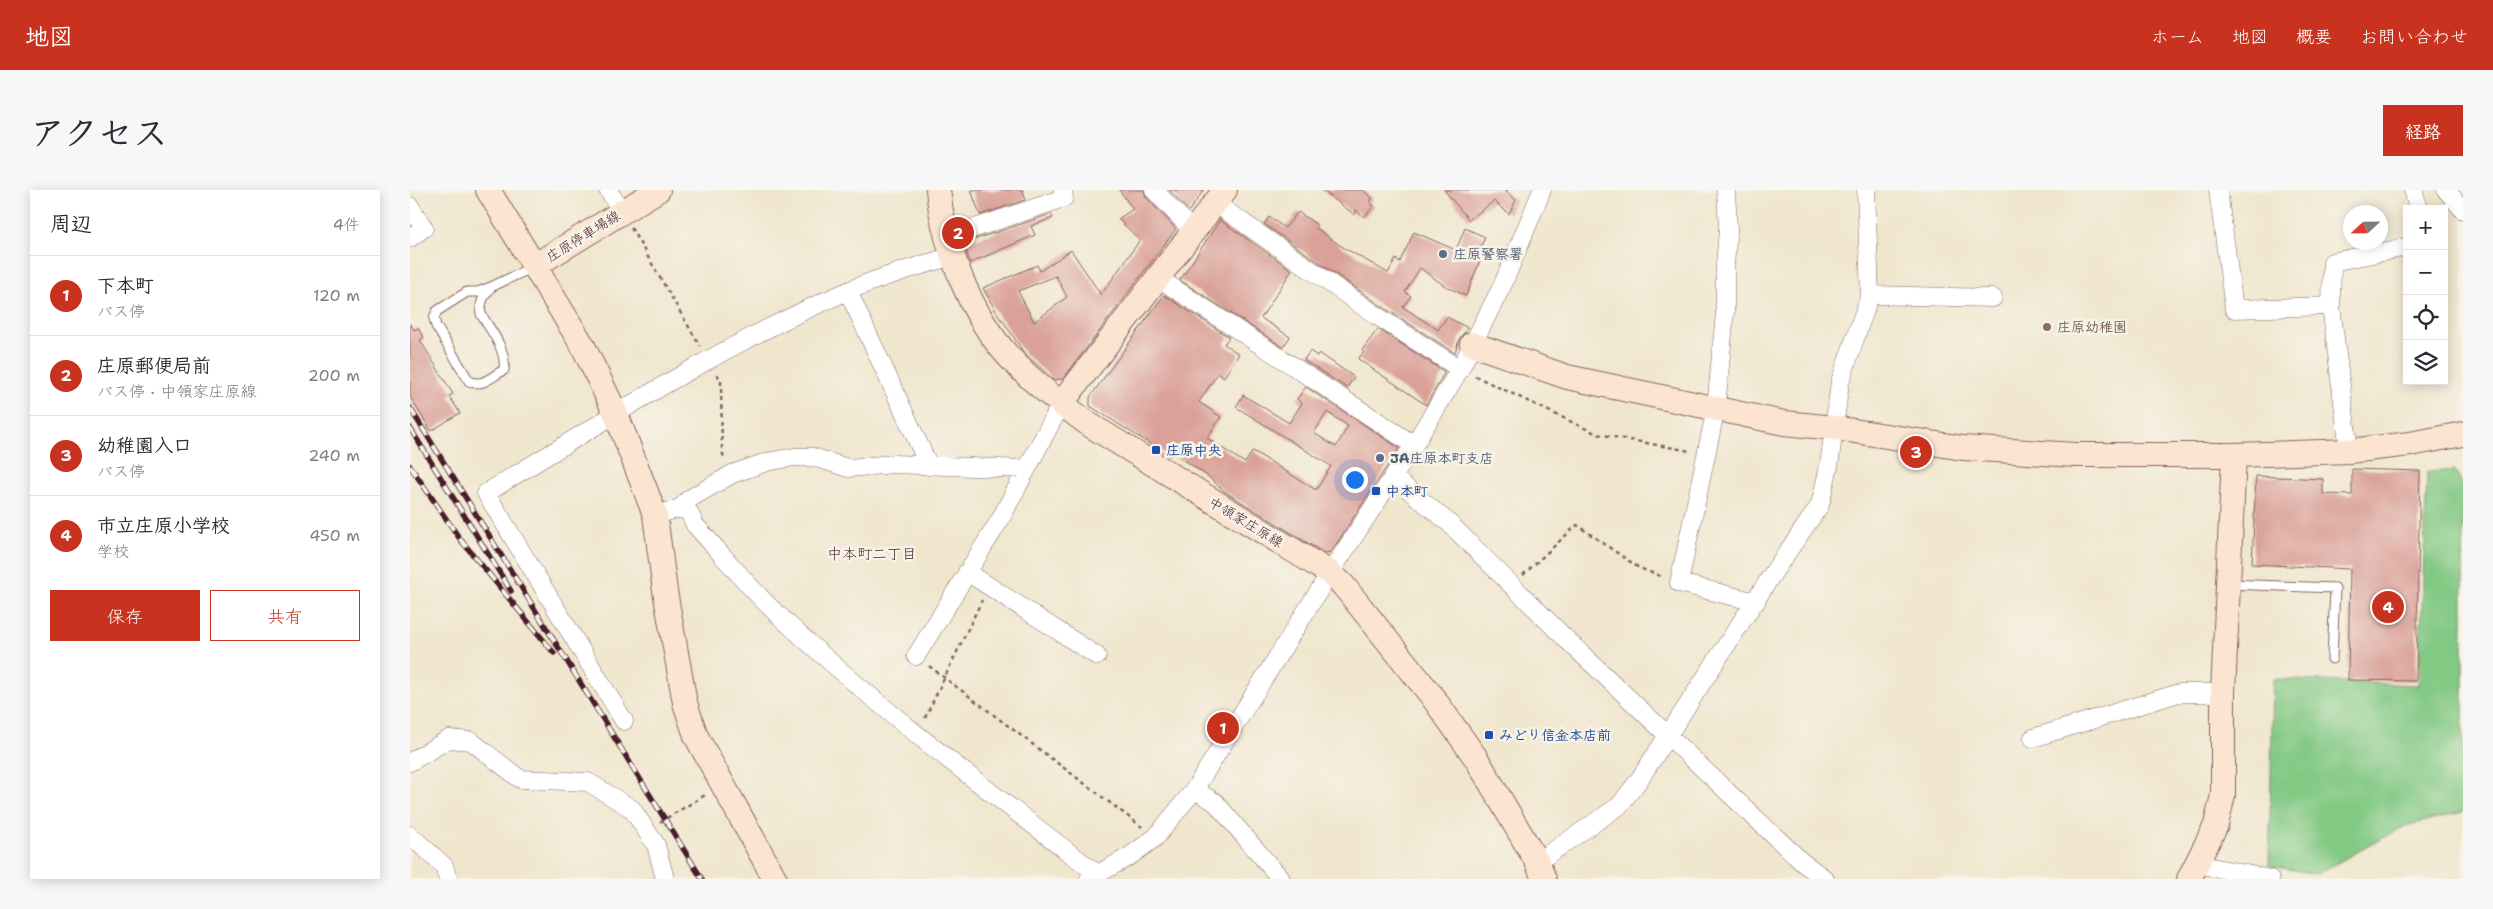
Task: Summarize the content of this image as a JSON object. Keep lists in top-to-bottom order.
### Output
{
  "streets": {
    "street": ["庄原停車場線", "中領家庄原線"]
  },
  "districts": ["中本町二丁目"],
  "places": {
    "other": ["庄原警察署", "庄原幼稚園", "JA庄原本町支店"],
    "transit": ["庄原中央", "中本町", "みどり信金本店前"]
  },
  "north": "left",
  "page": {
    "header": "地図",
    "nav": [
      "ホーム",
      "地図",
      "概要",
      "お問い合わせ"
    ],
    "title": "アクセス",
    "buttons": [
      "経路",
      ["保存", "共有"]
    ],
    "heading": ["周辺", "4件"],
    "map_buttons": ["+", "−"],
    "pins": [
      "2",
      "3",
      "4",
      "1"
    ],
    "list": [
      {
        "mark": "1",
        "name": "下本町",
        "note": "バス停",
        "value": "120 m"
      },
      {
        "mark": "2",
        "name": "庄原郵便局前",
        "note": "バス停 · 中領家庄原線",
        "value": "200 m"
      },
      {
        "mark": "3",
        "name": "幼稚園入口",
        "note": "バス停",
        "value": "240 m"
      },
      {
        "mark": "4",
        "name": "市立庄原小学校",
        "note": "学校",
        "value": "450 m"
      }
    ]
  }
}
